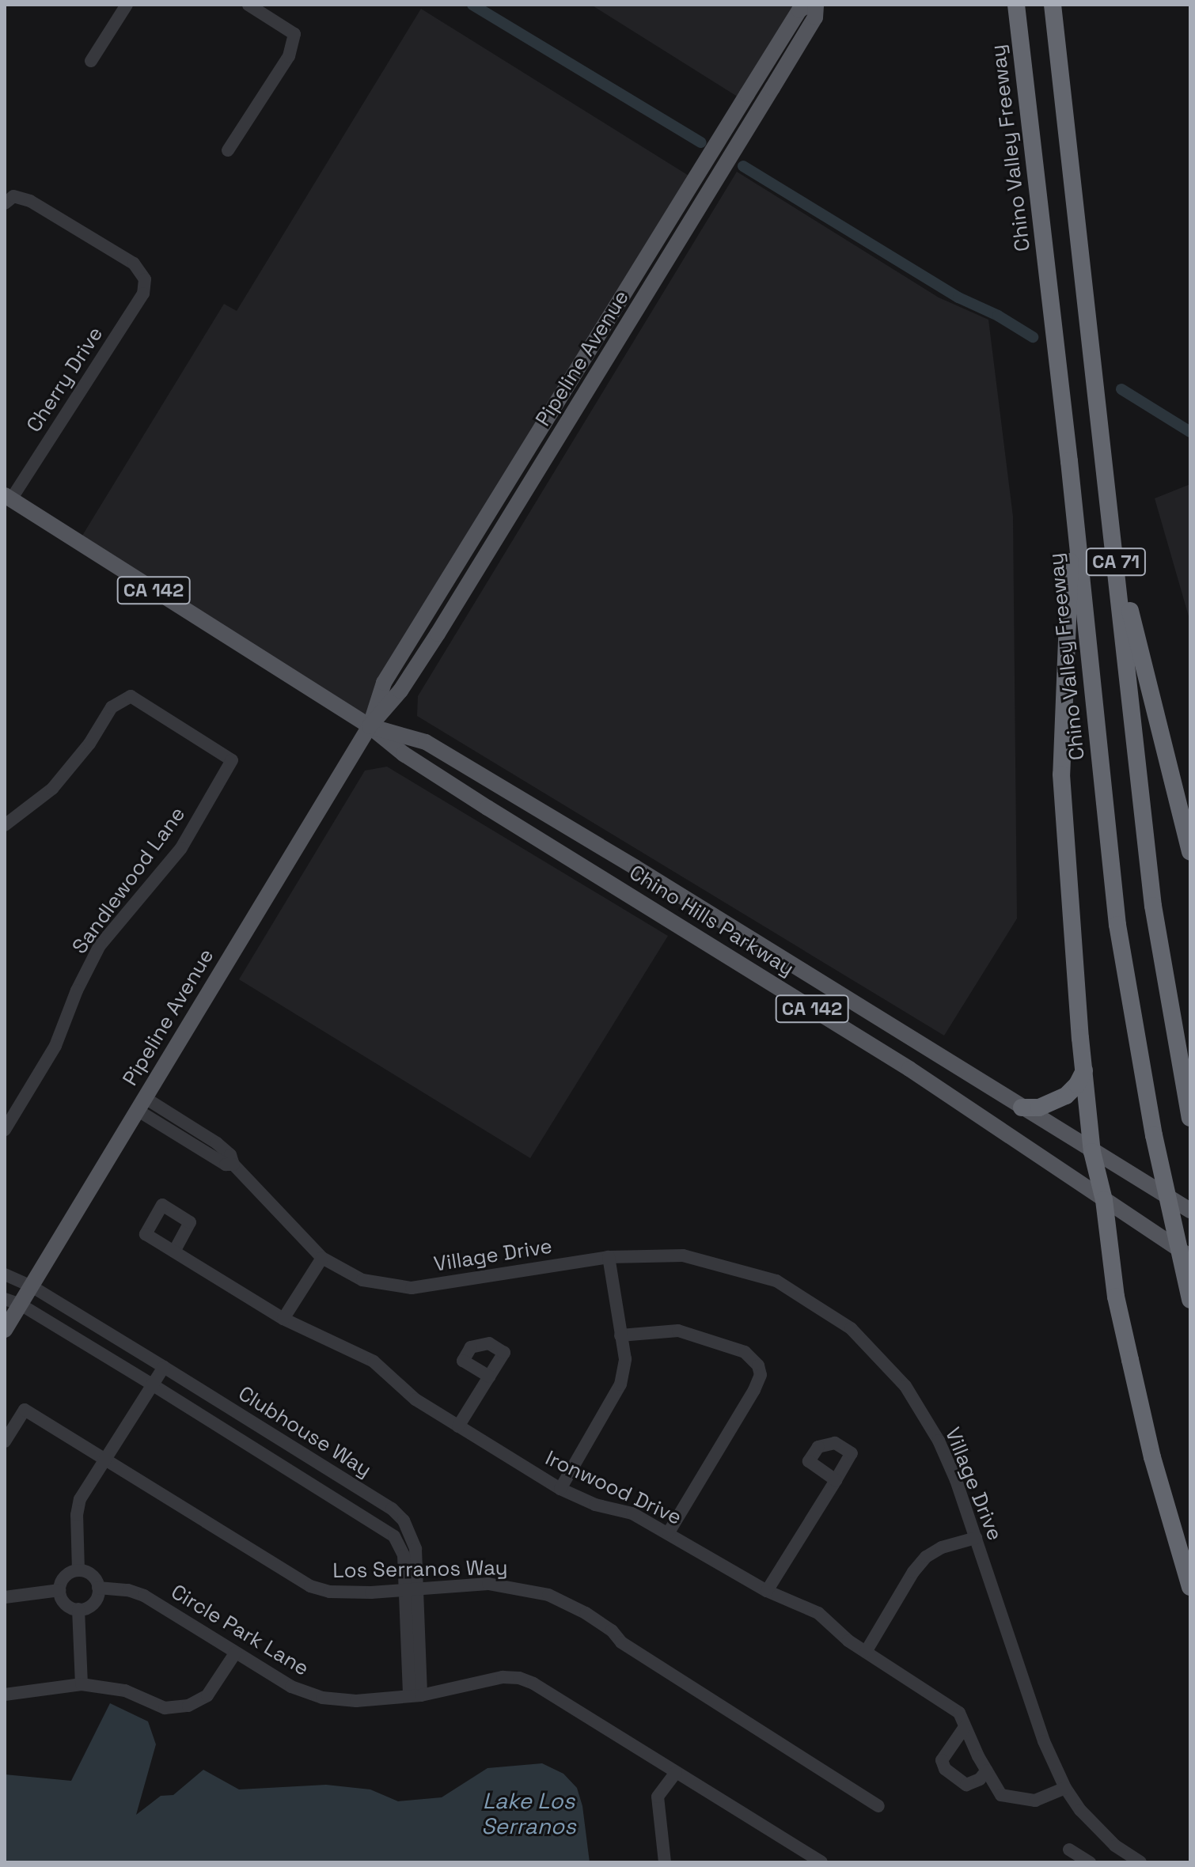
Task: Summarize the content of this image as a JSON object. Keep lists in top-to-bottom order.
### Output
{
  "streets": {
    "highway": ["Chino Valley Freeway", "CA 71"],
    "main road": ["Pipeline Avenue", "CA 142", "Chino Hills Parkway"],
    "street": [
      "Cherry Drive",
      "Sandlewood Lane",
      "Village Drive",
      "Clubhouse Way",
      "Ironwood Drive",
      "Los Serranos Way",
      "Circle Park Lane"
    ]
  },
  "crossings": [
    ["Pipeline Avenue", "Chino Hills Parkway"],
    ["Pipeline Avenue", "Village Drive"],
    ["Pipeline Avenue", "Clubhouse Way"],
    ["Cherry Drive", "Chino Hills Parkway"],
    ["Village Drive", "Ironwood Drive"],
    ["Clubhouse Way", "Los Serranos Way"],
    ["Clubhouse Way", "Circle Park Lane"]
  ],
  "water": ["Lake Los Serranos"]
}
